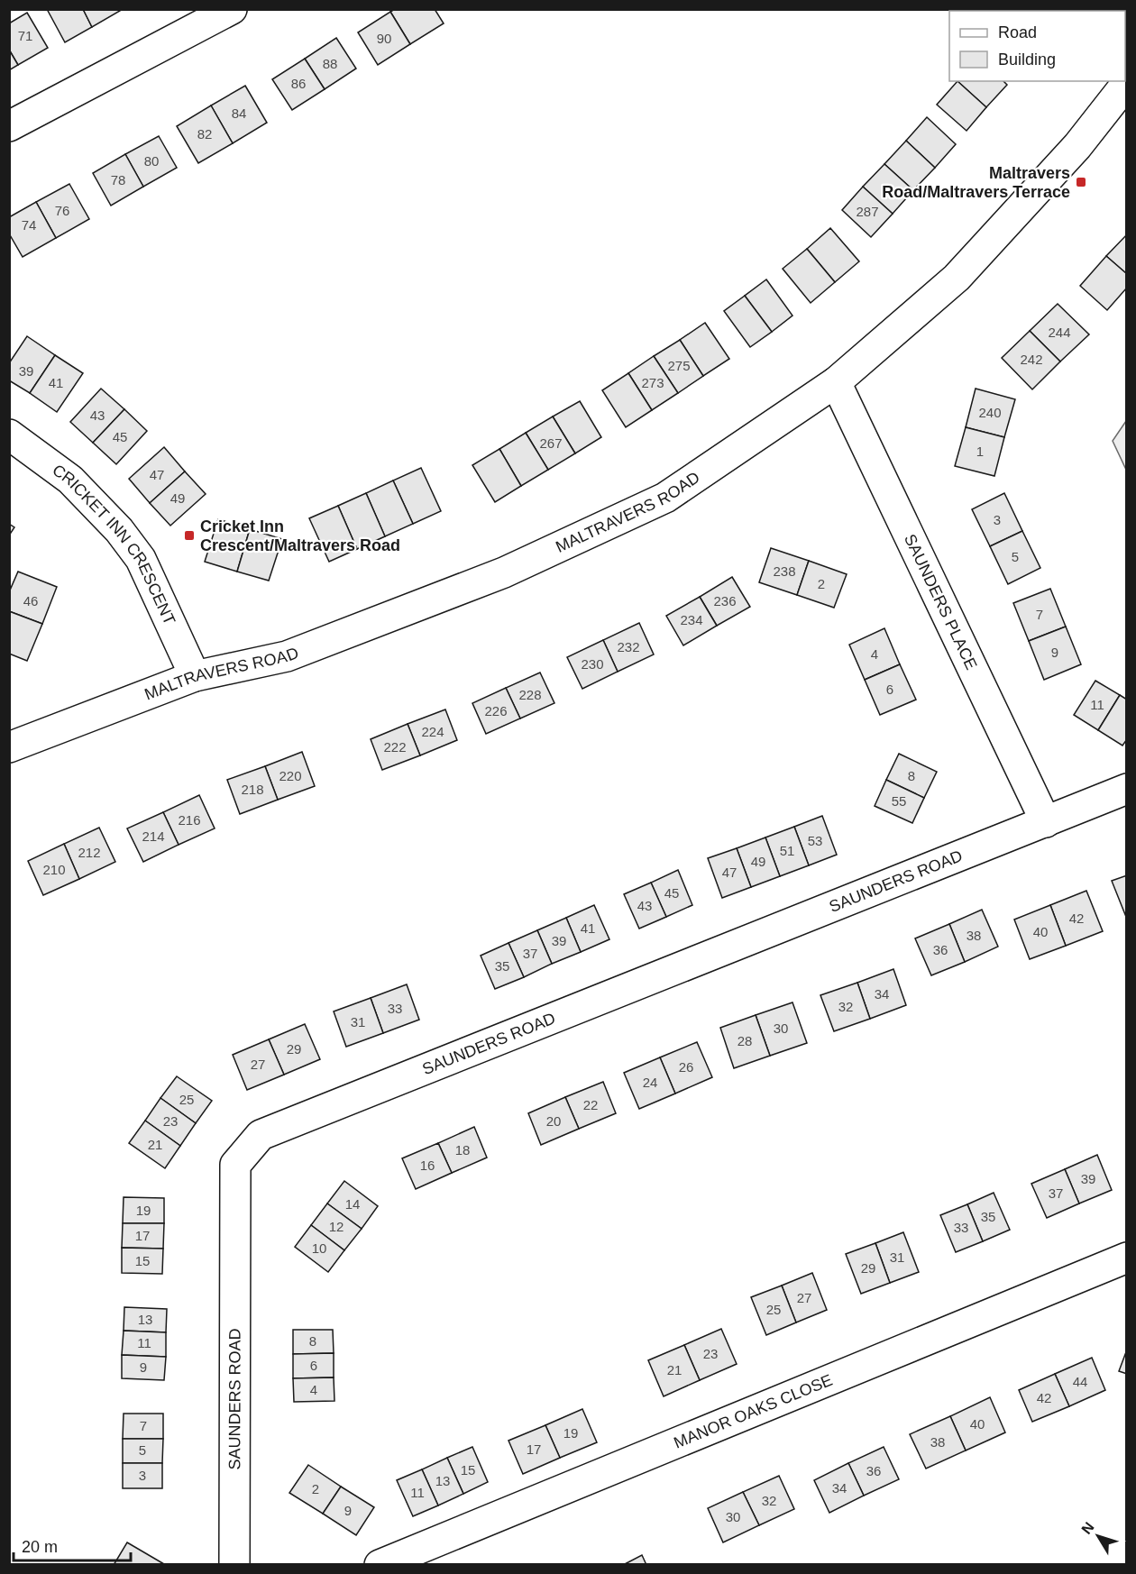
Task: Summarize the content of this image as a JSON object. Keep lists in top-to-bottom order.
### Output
{
  "streets": {
    "street": [
      "MALTRAVERS ROAD",
      "CRICKET INN CRESCENT",
      "SAUNDERS PLACE",
      "SAUNDERS ROAD",
      "MANOR OAKS CLOSE"
    ]
  },
  "crossings": [
    ["MALTRAVERS ROAD", "CRICKET INN CRESCENT"],
    ["MALTRAVERS ROAD", "SAUNDERS PLACE"],
    ["SAUNDERS PLACE", "SAUNDERS ROAD"]
  ],
  "places": {
    "transit": ["Maltravers Road/Maltravers Terrace", "Cricket Inn Crescent/Maltravers Road"]
  },
  "house_numbers": [
    "71",
    "90",
    "88",
    "86",
    "84",
    "82",
    "80",
    "78",
    "76",
    "287",
    "74",
    "244",
    "242",
    "275",
    "39",
    "41",
    "273",
    "240",
    "43",
    "45",
    "267",
    "1",
    "47",
    "49",
    "3",
    "5",
    "238",
    "2",
    "46",
    "236",
    "7",
    "234",
    "232",
    "9",
    "4",
    "230",
    "6",
    "228",
    "11",
    "226",
    "224",
    "222",
    "220",
    "8",
    "218",
    "55",
    "216",
    "214",
    "53",
    "51",
    "212",
    "49",
    "210",
    "47",
    "45",
    "43",
    "42",
    "41",
    "40",
    "38",
    "39",
    "36",
    "37",
    "35",
    "34",
    "32",
    "33",
    "31",
    "30",
    "28",
    "29",
    "27",
    "26",
    "24",
    "25",
    "22",
    "23",
    "20",
    "21",
    "18",
    "16",
    "39",
    "37",
    "14",
    "19",
    "35",
    "12",
    "33",
    "17",
    "10",
    "31",
    "15",
    "29",
    "27",
    "25",
    "13",
    "8",
    "11",
    "23",
    "6",
    "9",
    "21",
    "44",
    "4",
    "42",
    "40",
    "7",
    "19",
    "38",
    "17",
    "5",
    "15",
    "36",
    "3",
    "13",
    "34",
    "2",
    "11",
    "32",
    "9",
    "30"
  ],
  "legend": ["Road", "Building"],
  "scale_bar": "20 m",
  "north": "top left"
}
